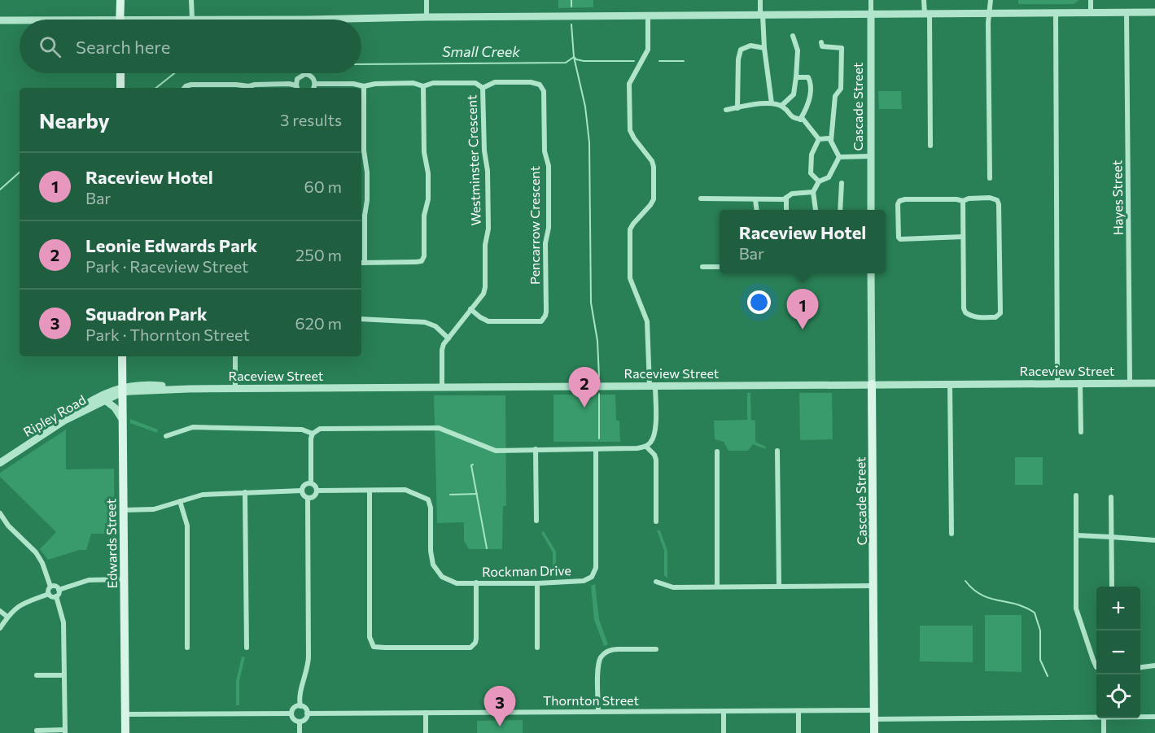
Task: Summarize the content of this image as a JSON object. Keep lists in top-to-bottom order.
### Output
{
  "streets": {
    "main road": ["Cascade Street", "Edwards Street"],
    "street": [
      "Westminster Crescent",
      "Hayes Street",
      "Pencarrow Crescent",
      "Raceview Street",
      "Ripley Road",
      "Rockman Drive",
      "Thornton Street"
    ]
  },
  "crossings": [
    ["Cascade Street", "Raceview Street"],
    ["Cascade Street", "Thornton Street"],
    ["Westminster Crescent", "Pencarrow Crescent"],
    ["Westminster Crescent", "Raceview Street"],
    ["Hayes Street", "Raceview Street"],
    ["Raceview Street", "Ripley Road"],
    ["Raceview Street", "Edwards Street"],
    ["Ripley Road", "Edwards Street"]
  ],
  "water": ["Small Creek"],
  "page": {
    "search": "Search here",
    "heading": ["Nearby", "3 results"],
    "list": [
      {
        "mark": "1",
        "name": "Raceview Hotel",
        "note": "Bar",
        "value": "60 m"
      },
      {
        "mark": "2",
        "name": "Leonie Edwards Park",
        "note": "Park · Raceview Street",
        "value": "250 m"
      },
      {
        "mark": "3",
        "name": "Squadron Park",
        "note": "Park · Thornton Street",
        "value": "620 m"
      }
    ],
    "popup": ["Raceview Hotel", "Bar"],
    "pins": ["1", "2", "3"],
    "map_buttons": ["+", "−"]
  }
}
